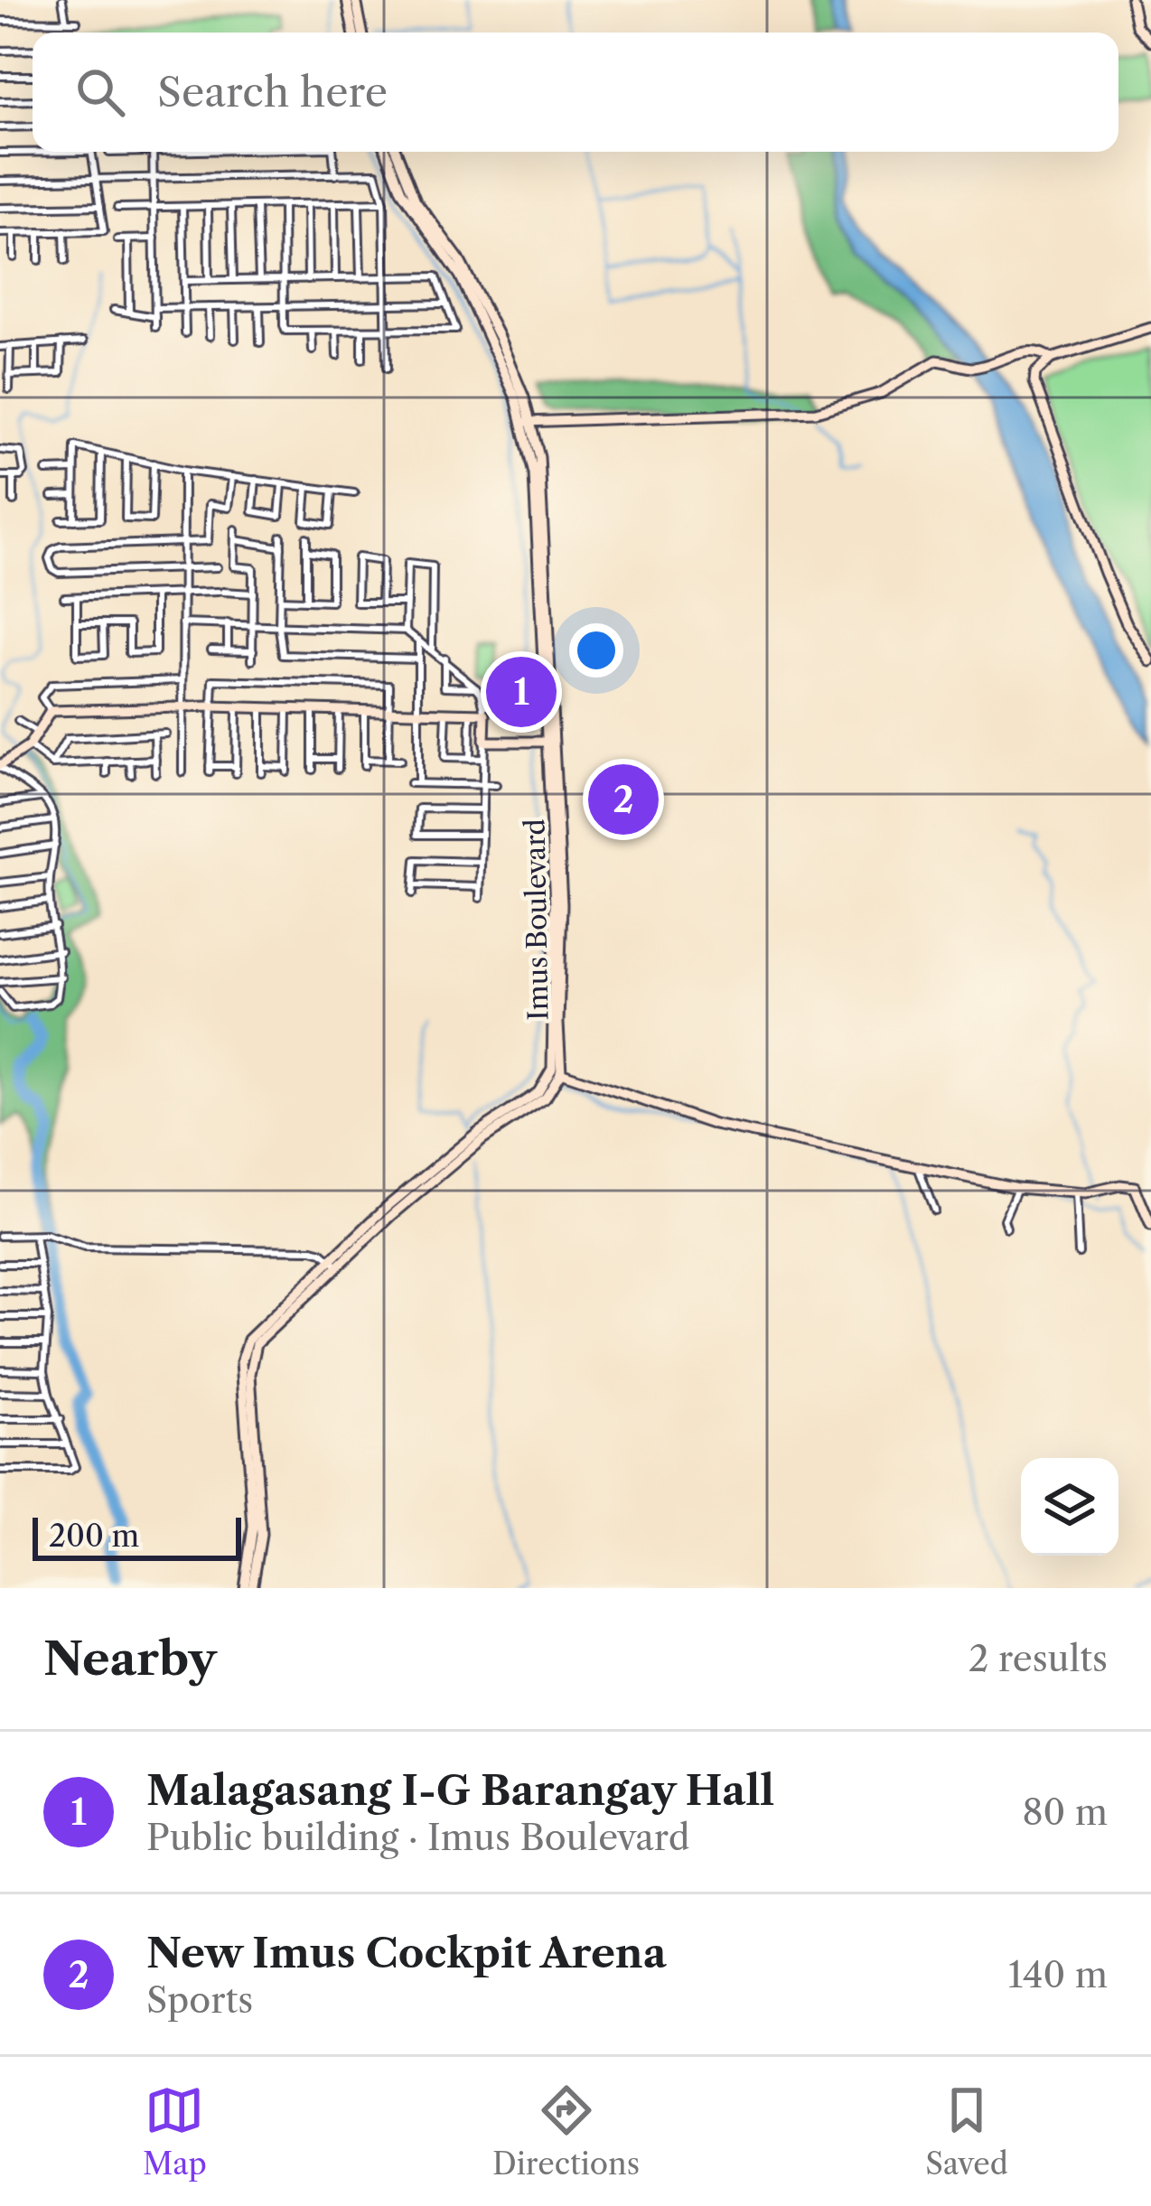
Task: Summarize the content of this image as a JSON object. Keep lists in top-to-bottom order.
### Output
{
  "streets": {
    "main road": ["Imus Boulevard"]
  },
  "scale_bar": "200 m",
  "page": {
    "search": "Search here",
    "pins": ["1", "2"],
    "scale": "200 m",
    "heading": ["Nearby", "2 results"],
    "list": [
      {
        "mark": "1",
        "name": "Malagasang I-G Barangay Hall",
        "note": "Public building · Imus Boulevard",
        "value": "80 m"
      },
      {
        "mark": "2",
        "name": "New Imus Cockpit Arena",
        "note": "Sports",
        "value": "140 m"
      }
    ],
    "nav": ["Map", "Directions", "Saved"]
  }
}
